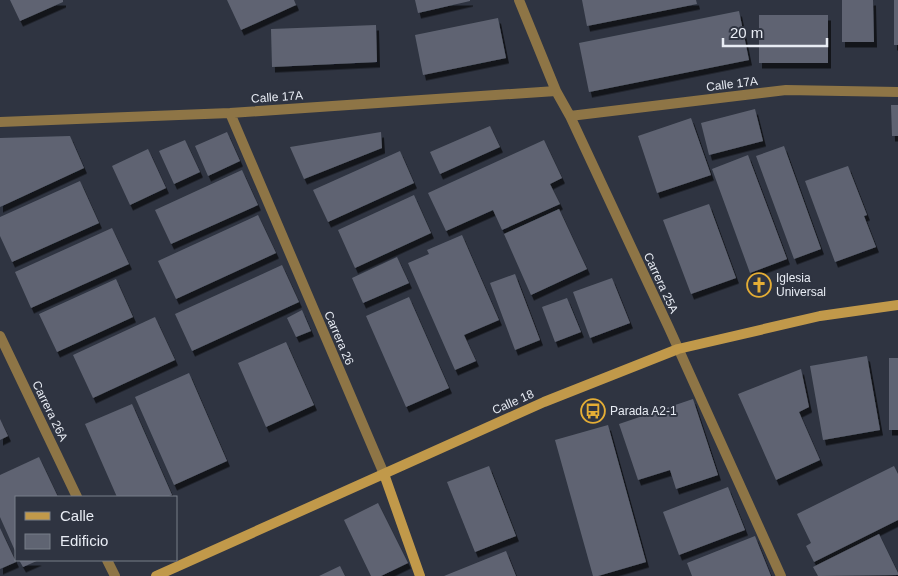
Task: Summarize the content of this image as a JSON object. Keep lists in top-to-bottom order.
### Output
{
  "streets": {
    "main road": ["Carrera 26", "Calle 18"],
    "street": ["Calle 17A", "Carrera 25A", "Carrera 26A"]
  },
  "crossings": [
    ["Calle 17A", "Carrera 25A"],
    ["Calle 17A", "Carrera 26"],
    ["Carrera 25A", "Calle 18"],
    ["Carrera 26", "Calle 18"]
  ],
  "places": {
    "church": ["Iglesia Universal"],
    "bus stop": ["Parada A2-1"]
  },
  "legend": ["Calle", "Edificio"],
  "scale_bar": "20 m"
}
